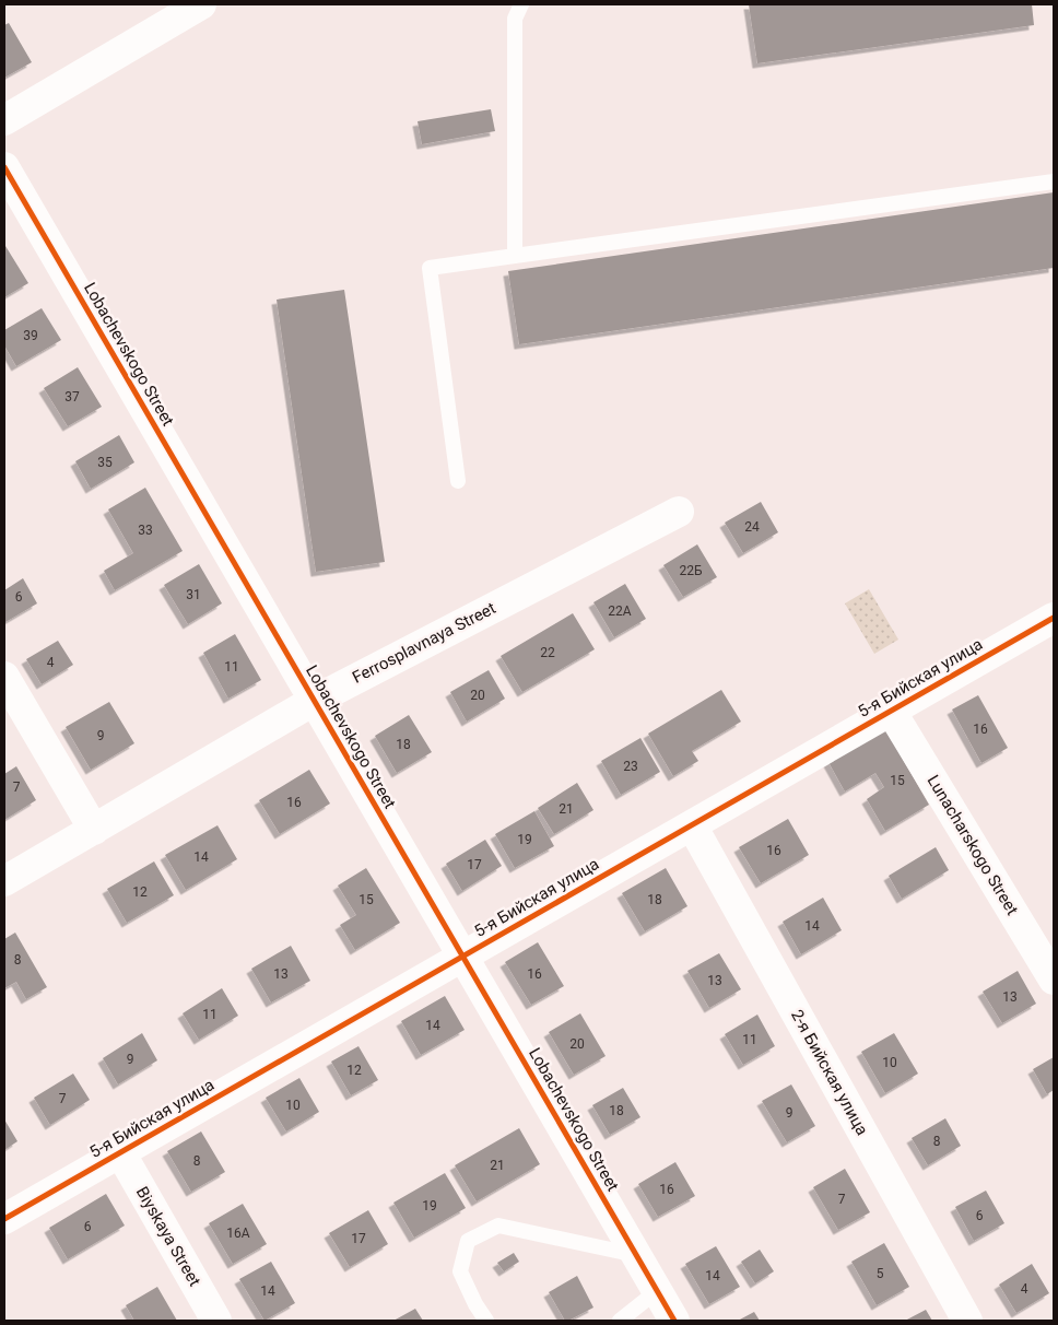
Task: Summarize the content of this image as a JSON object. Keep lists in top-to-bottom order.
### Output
{
  "streets": {
    "street": [
      "Lobachevskogo Street",
      "Ferrosplavnaya Street",
      "5-я Бийская улица",
      "Lunacharskogo Street",
      "2-я Бийская улица",
      "Biyskaya Street"
    ]
  },
  "crossings": [
    ["Lobachevskogo Street", "Ferrosplavnaya Street"],
    ["Lobachevskogo Street", "5-я Бийская улица"],
    ["5-я Бийская улица", "Lunacharskogo Street"],
    ["5-я Бийская улица", "2-я Бийская улица"],
    ["5-я Бийская улица", "Biyskaya Street"]
  ],
  "house_numbers": [
    "39",
    "37",
    "35",
    "24",
    "33",
    "22Б",
    "31",
    "6",
    "22А",
    "22",
    "4",
    "11",
    "20",
    "16",
    "9",
    "18",
    "23",
    "15",
    "7",
    "16",
    "21",
    "19",
    "16",
    "14",
    "17",
    "12",
    "15",
    "18",
    "14",
    "8",
    "13",
    "16",
    "13",
    "13",
    "11",
    "14",
    "11",
    "20",
    "9",
    "10",
    "12",
    "7",
    "10",
    "18",
    "9",
    "8",
    "8",
    "21",
    "16",
    "7",
    "19",
    "6",
    "6",
    "16А",
    "17",
    "5",
    "14",
    "4",
    "14"
  ]
}
